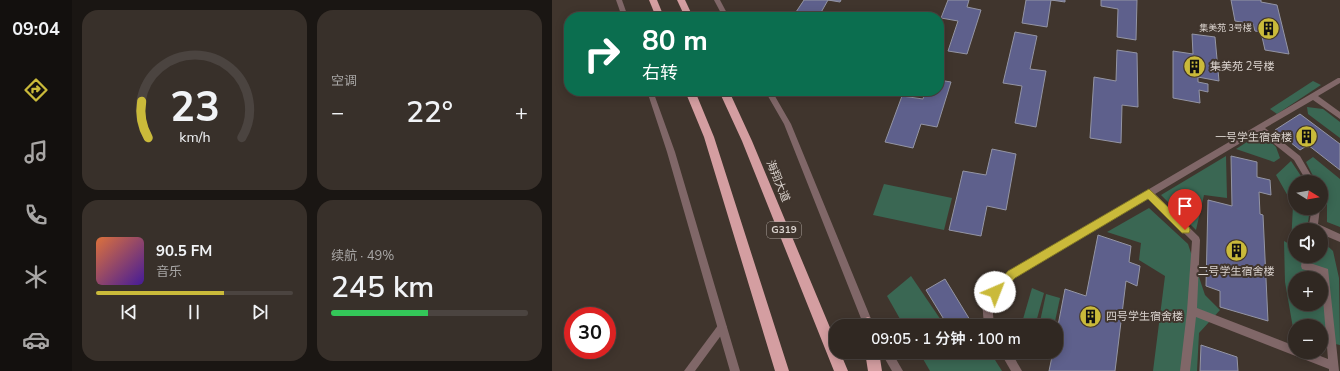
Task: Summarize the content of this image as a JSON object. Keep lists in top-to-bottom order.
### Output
{
  "streets": {
    "highway": ["海翔大道", "G319"]
  },
  "places": {
    "building": [
      "集美苑 3号楼",
      "集美苑 2号楼",
      "一号学生宿舍楼",
      "二号学生宿舍楼",
      "四号学生宿舍楼"
    ]
  },
  "north": "right",
  "page": {
    "tabs": "09:04",
    "tile": [
      "空调",
      ["续航 · 49%", "245 km"]
    ],
    "turn": ["80 m", "右转"],
    "heat": ["−", "22°", "+"],
    "map_buttons": ["+", "−"],
    "song": ["90.5 FM", "音乐"],
    "limit": "30",
    "trip": "09:05 · 1 分钟 · 100 m",
    "gauge": ["23", "km/h"]
  }
}
